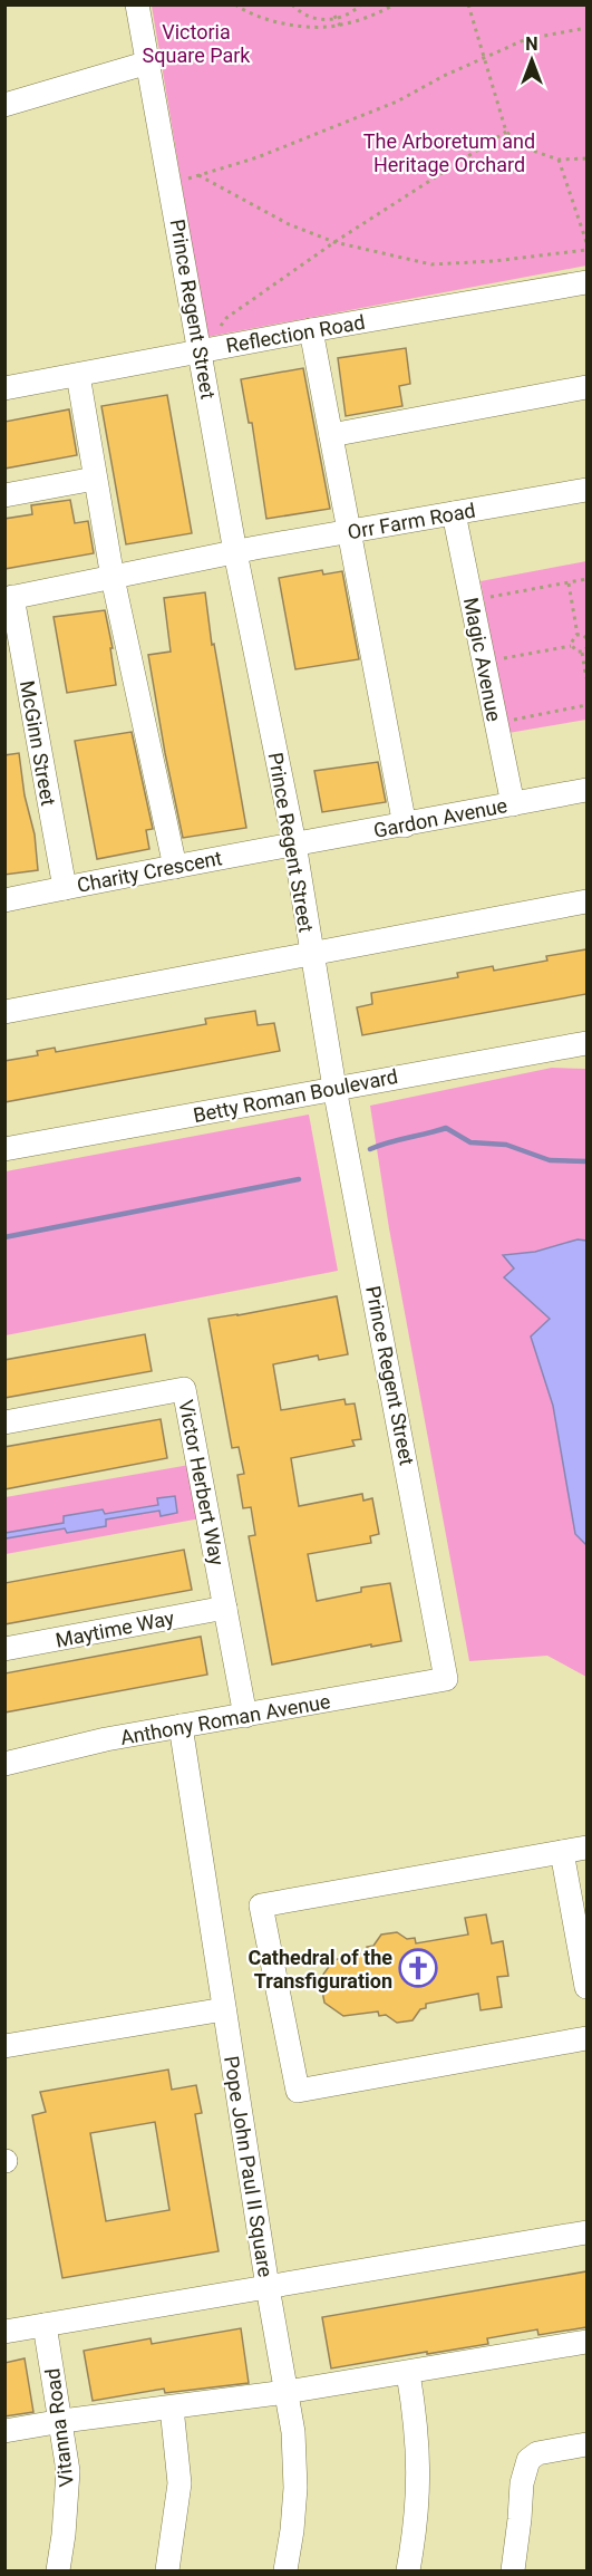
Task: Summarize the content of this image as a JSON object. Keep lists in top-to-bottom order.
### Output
{
  "streets": {
    "street": [
      "Prince Regent Street",
      "Reflection Road",
      "Orr Farm Road",
      "Magic Avenue",
      "McGinn Street",
      "Gardon Avenue",
      "Charity Crescent",
      "Betty Roman Boulevard",
      "Victor Herbert Way",
      "Maytime Way",
      "Anthony Roman Avenue",
      "Pope John Paul II Square",
      "Vitanna Road"
    ]
  },
  "crossings": [
    ["Prince Regent Street", "Reflection Road"],
    ["Prince Regent Street", "Orr Farm Road"],
    ["Prince Regent Street", "Gardon Avenue"],
    ["Prince Regent Street", "Charity Crescent"],
    ["Prince Regent Street", "Betty Roman Boulevard"],
    ["Prince Regent Street", "Anthony Roman Avenue"],
    ["Orr Farm Road", "Magic Avenue"],
    ["Magic Avenue", "Gardon Avenue"],
    ["McGinn Street", "Charity Crescent"],
    ["Gardon Avenue", "Charity Crescent"],
    ["Victor Herbert Way", "Maytime Way"],
    ["Victor Herbert Way", "Anthony Roman Avenue"],
    ["Anthony Roman Avenue", "Pope John Paul II Square"]
  ],
  "parks": ["Victoria Square Park", "The Arboretum and Heritage Orchard"],
  "places": {
    "church": ["Cathedral of the Transfiguration"]
  },
  "north": "top"
}
